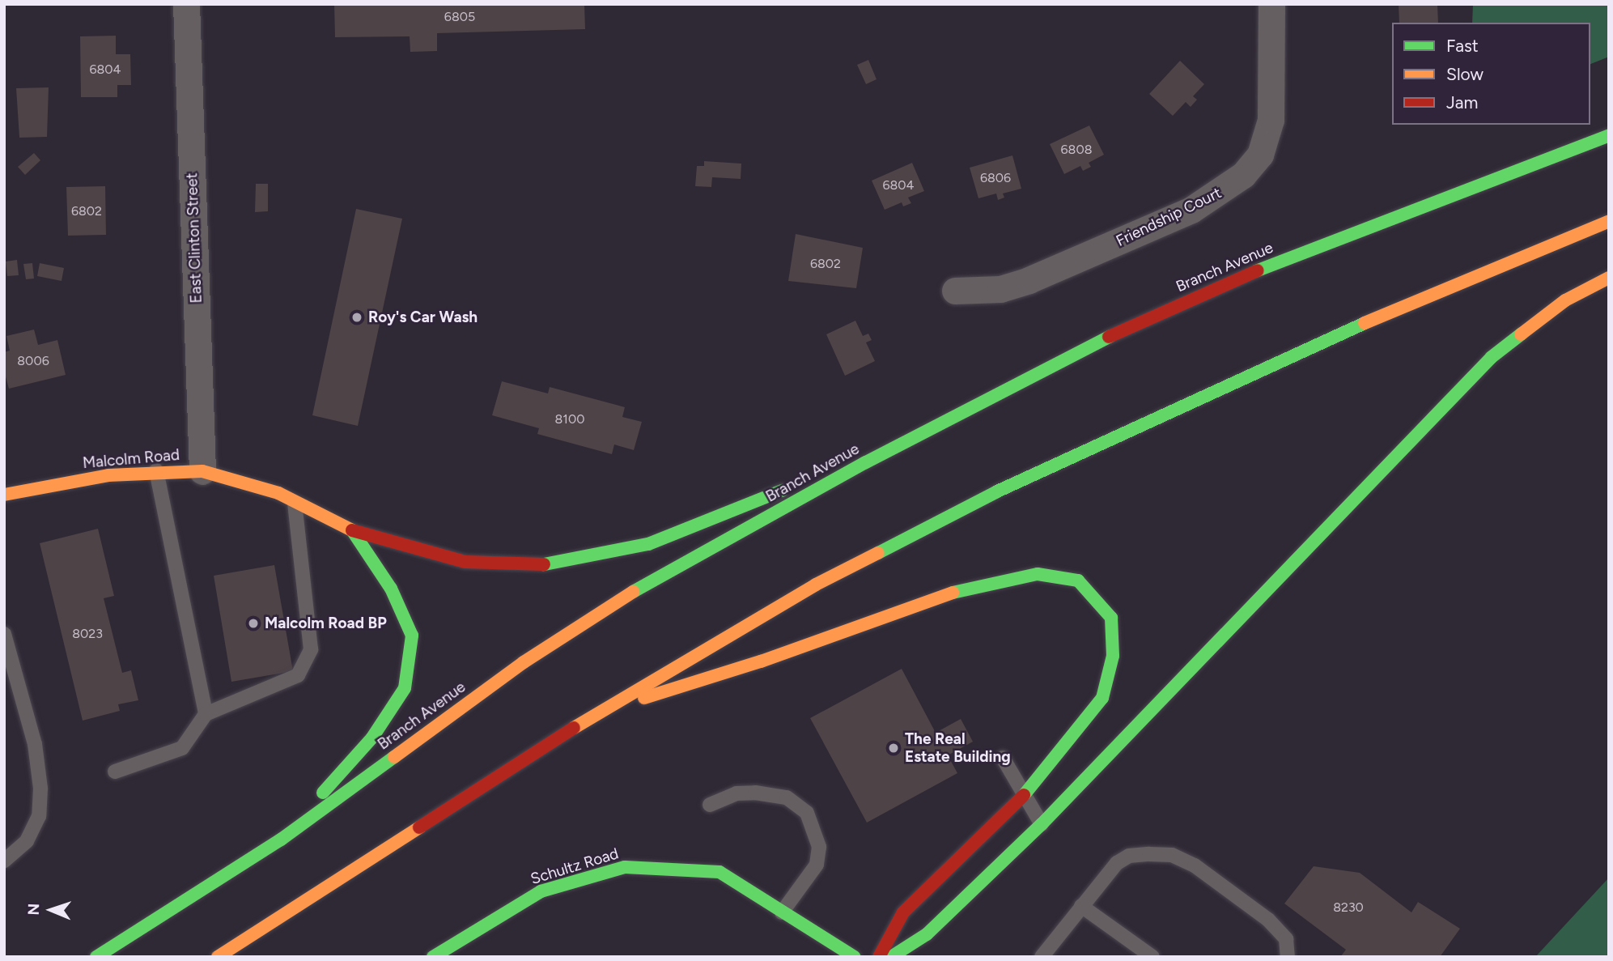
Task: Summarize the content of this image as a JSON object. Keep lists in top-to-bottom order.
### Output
{
  "streets": {
    "main road": ["Branch Avenue", "Malcolm Road", "Schultz Road"],
    "street": ["Friendship Court", "East Clinton Street"]
  },
  "crossings": [
    ["East Clinton Street", "Malcolm Road"],
    ["Branch Avenue", "Malcolm Road"]
  ],
  "places": ["Roy's Car Wash", "Malcolm Road BP", "The Real Estate Building"],
  "house_numbers": [
    "6805",
    "6804",
    "6808",
    "6806",
    "6804",
    "6802",
    "6802",
    "8006",
    "8100",
    "8023",
    "8230"
  ],
  "legend": ["Fast", "Slow", "Jam"],
  "north": "left"
}
